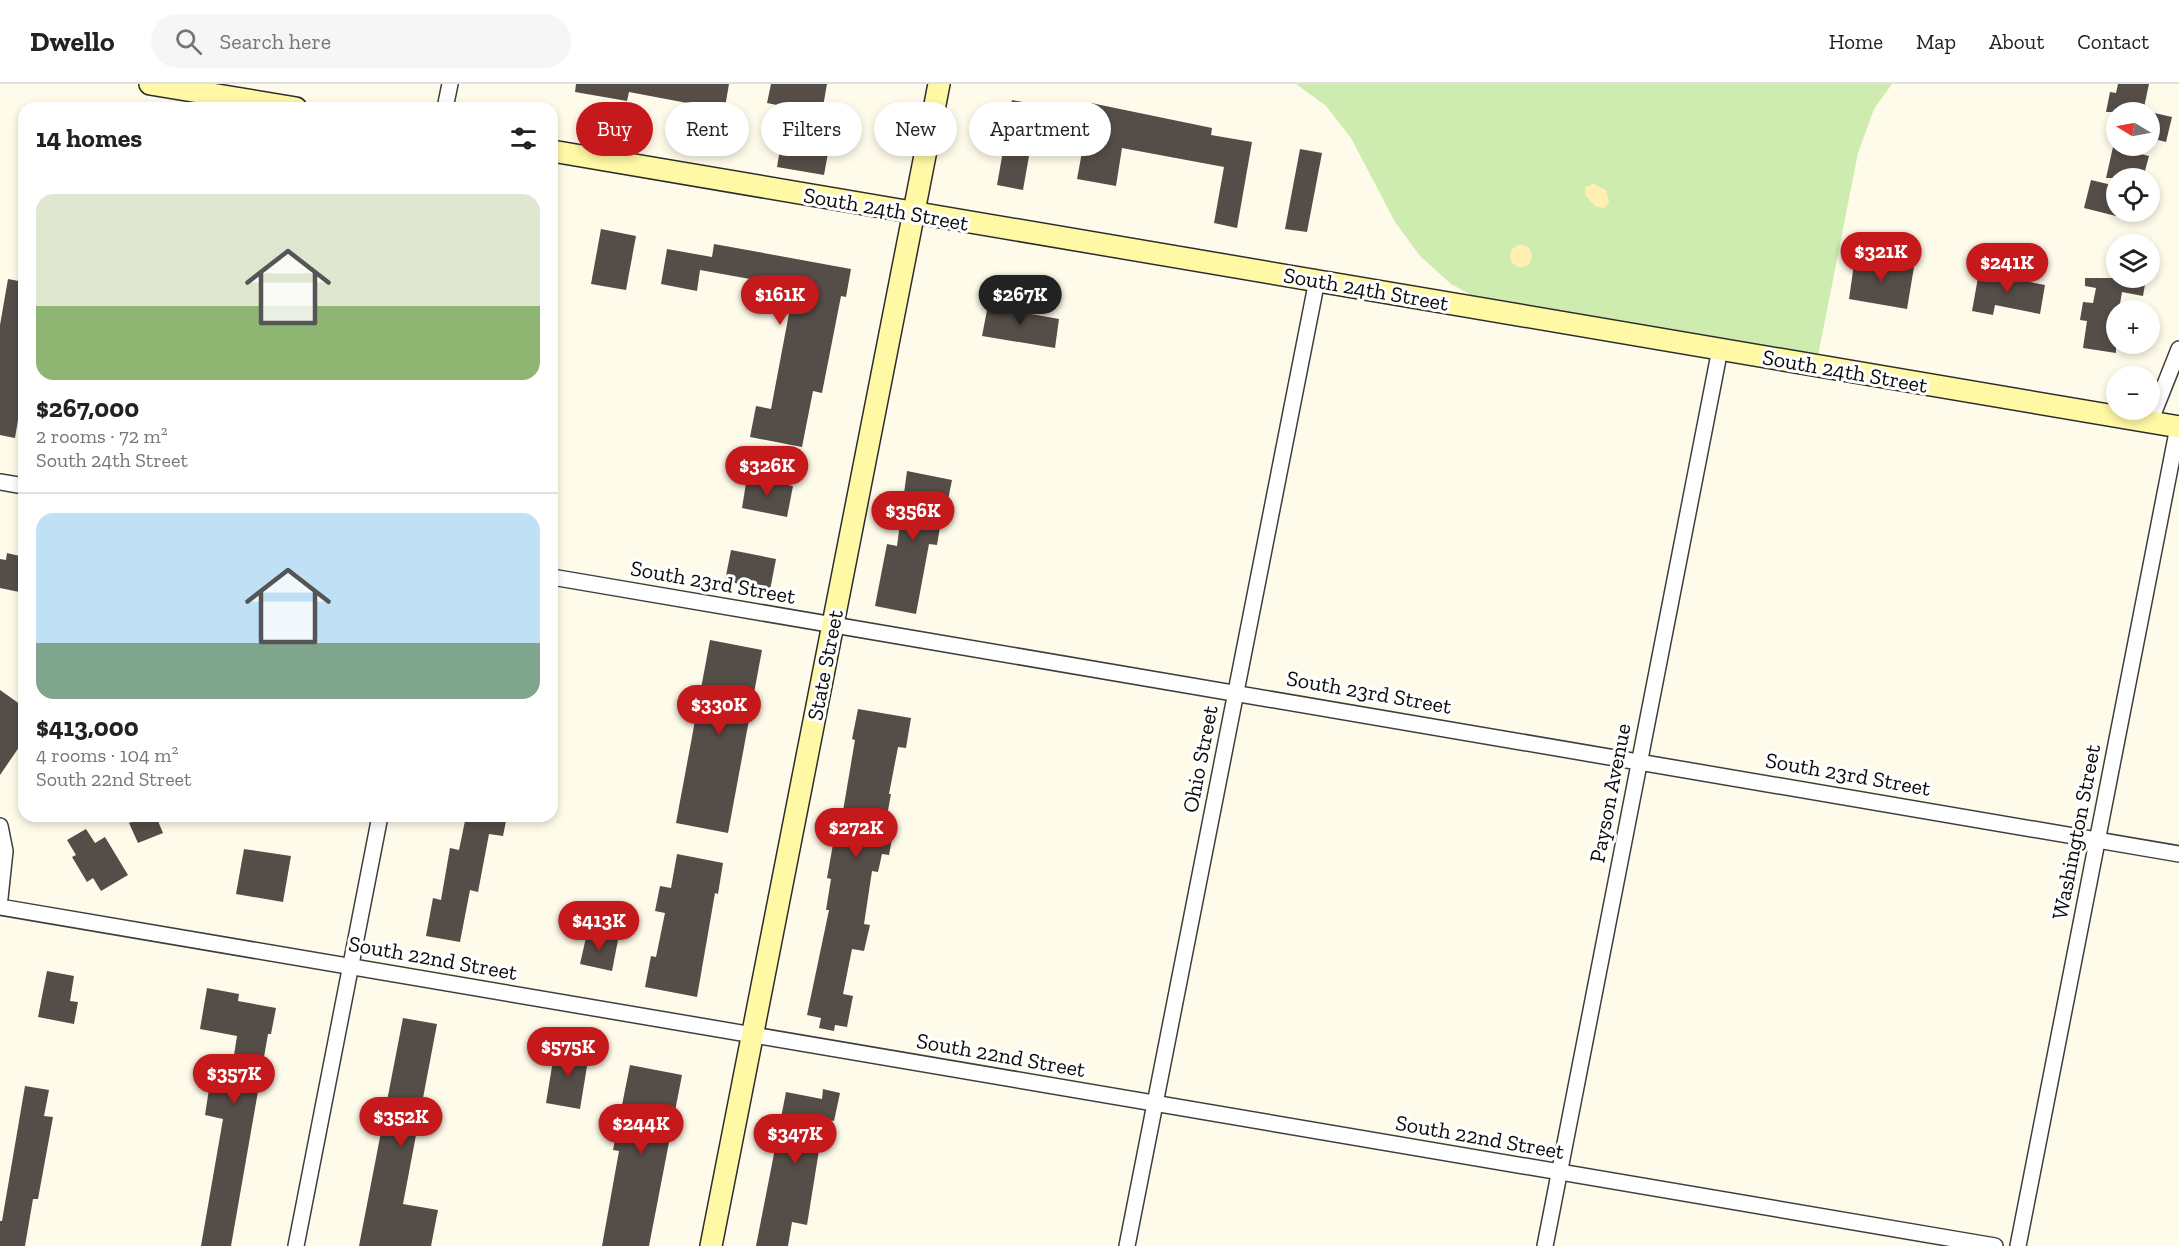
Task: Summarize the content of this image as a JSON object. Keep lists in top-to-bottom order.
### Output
{
  "streets": {
    "street": [
      "South 24th Street",
      "South 23rd Street",
      "State Street",
      "Ohio Street",
      "Payson Avenue",
      "Washington Street",
      "South 22nd Street"
    ]
  },
  "crossings": [
    ["South 24th Street", "State Street"],
    ["South 24th Street", "Ohio Street"],
    ["South 24th Street", "Payson Avenue"],
    ["South 24th Street", "Washington Street"],
    ["South 23rd Street", "State Street"],
    ["South 23rd Street", "Ohio Street"],
    ["South 23rd Street", "Payson Avenue"],
    ["South 23rd Street", "Washington Street"],
    ["State Street", "South 22nd Street"],
    ["Ohio Street", "South 22nd Street"],
    ["Payson Avenue", "South 22nd Street"]
  ],
  "north": "left",
  "page": {
    "header": "Dwello",
    "search": "Search here",
    "nav": [
      "Home",
      "Map",
      "About",
      "Contact"
    ],
    "map_buttons": ["+", "−"],
    "chip": [
      "Buy",
      "Rent",
      "Filters",
      "New",
      "Apartment"
    ],
    "heading": "14 homes",
    "list": [
      {
        "name": "$267,000",
        "note": "2 rooms · 72 m² · South 24th Street"
      },
      {
        "name": "$413,000",
        "note": "4 rooms · 104 m² · South 22nd Street"
      }
    ],
    "price": [
      "$321K",
      "$241K",
      "$161K",
      "$267K",
      "$326K",
      "$356K",
      "$330K",
      "$272K",
      "$413K",
      "$575K",
      "$357K",
      "$352K",
      "$244K",
      "$347K"
    ]
  }
}
